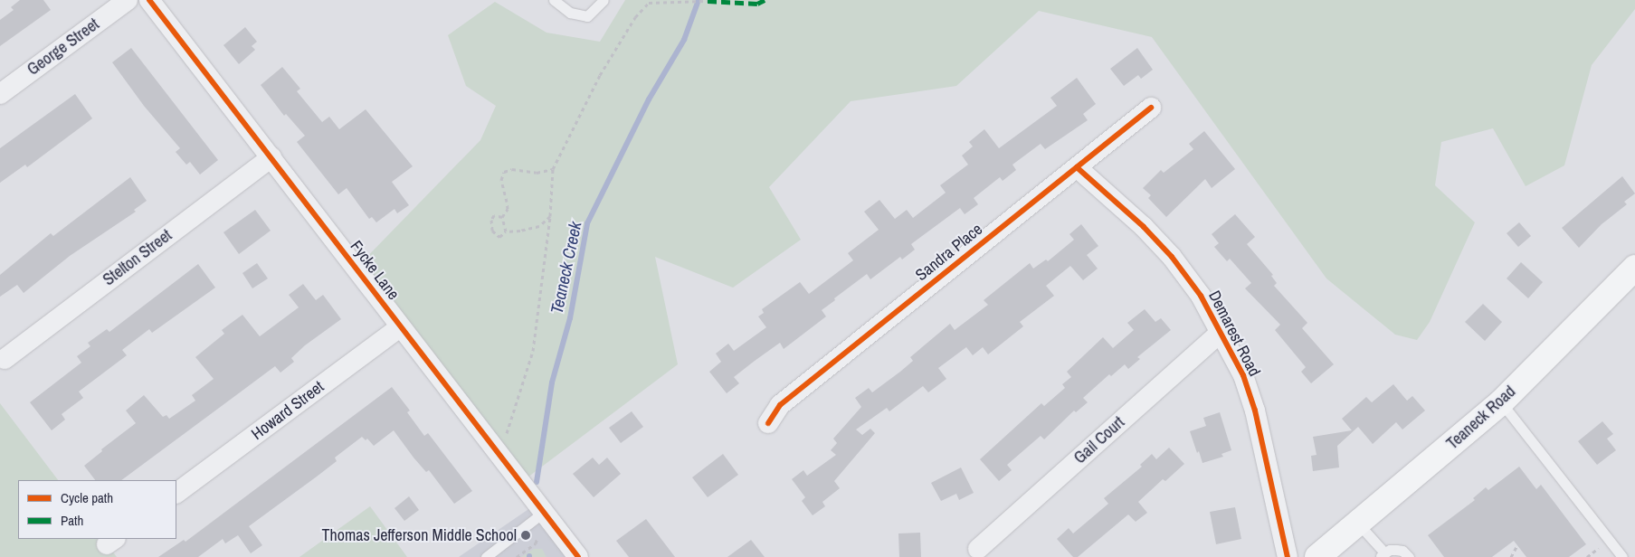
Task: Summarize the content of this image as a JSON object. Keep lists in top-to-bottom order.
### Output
{
  "streets": {
    "main road": ["Teaneck Road"],
    "street": [
      "George Street",
      "Sandra Place",
      "Stelton Street",
      "Fycke Lane",
      "Demarest Road",
      "Howard Street",
      "Gail Court"
    ]
  },
  "crossings": [
    ["Sandra Place", "Demarest Road"],
    ["Stelton Street", "Fycke Lane"],
    ["Fycke Lane", "Howard Street"],
    ["Demarest Road", "Gail Court"]
  ],
  "water": ["Teaneck Creek"],
  "places": ["Thomas Jefferson Middle School"],
  "legend": ["Cycle path", "Path"]
}
